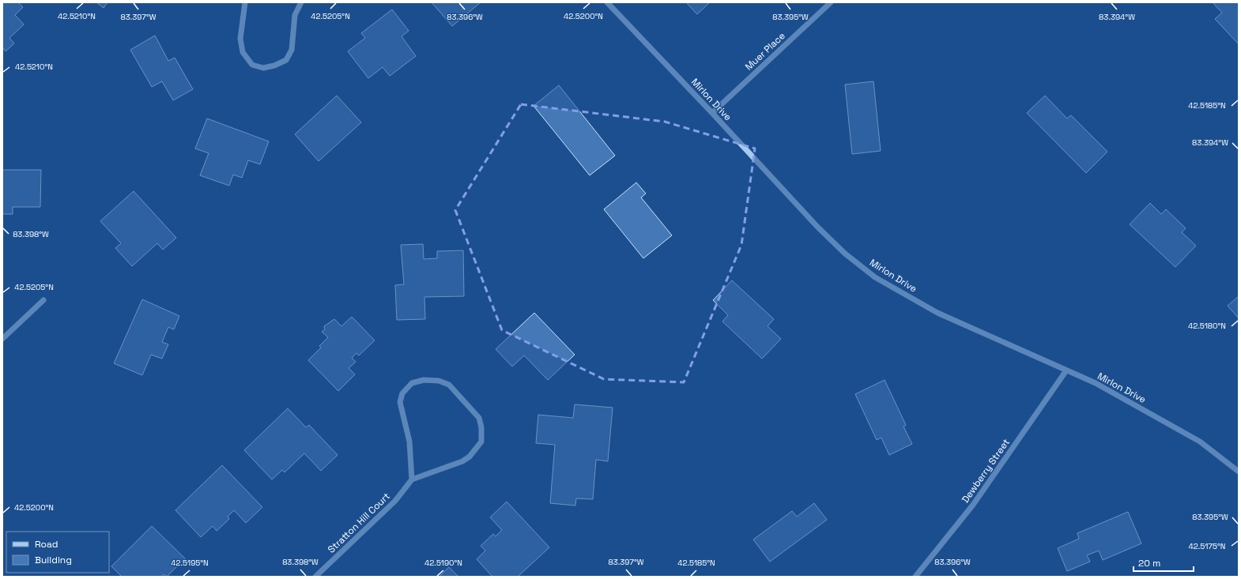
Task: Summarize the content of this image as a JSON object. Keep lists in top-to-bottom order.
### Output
{
  "streets": {
    "street": [
      "Muer Place",
      "Mirlon Drive",
      "Dewberry Street",
      "Stratton Hill Court"
    ]
  },
  "crossings": [
    ["Muer Place", "Mirlon Drive"],
    ["Mirlon Drive", "Dewberry Street"]
  ],
  "legend": ["Road", "Building"],
  "scale_bar": "20 m",
  "coordinates": [
    "42.5210°N",
    "42.5205°N",
    "42.5200°N",
    "83.394°W",
    "83.397°W",
    "83.396°W",
    "83.395°W",
    "42.5185°N",
    "83.398°W",
    "42.5180°N",
    "42.5175°N",
    "42.5195°N",
    "42.5190°N"
  ]
}
